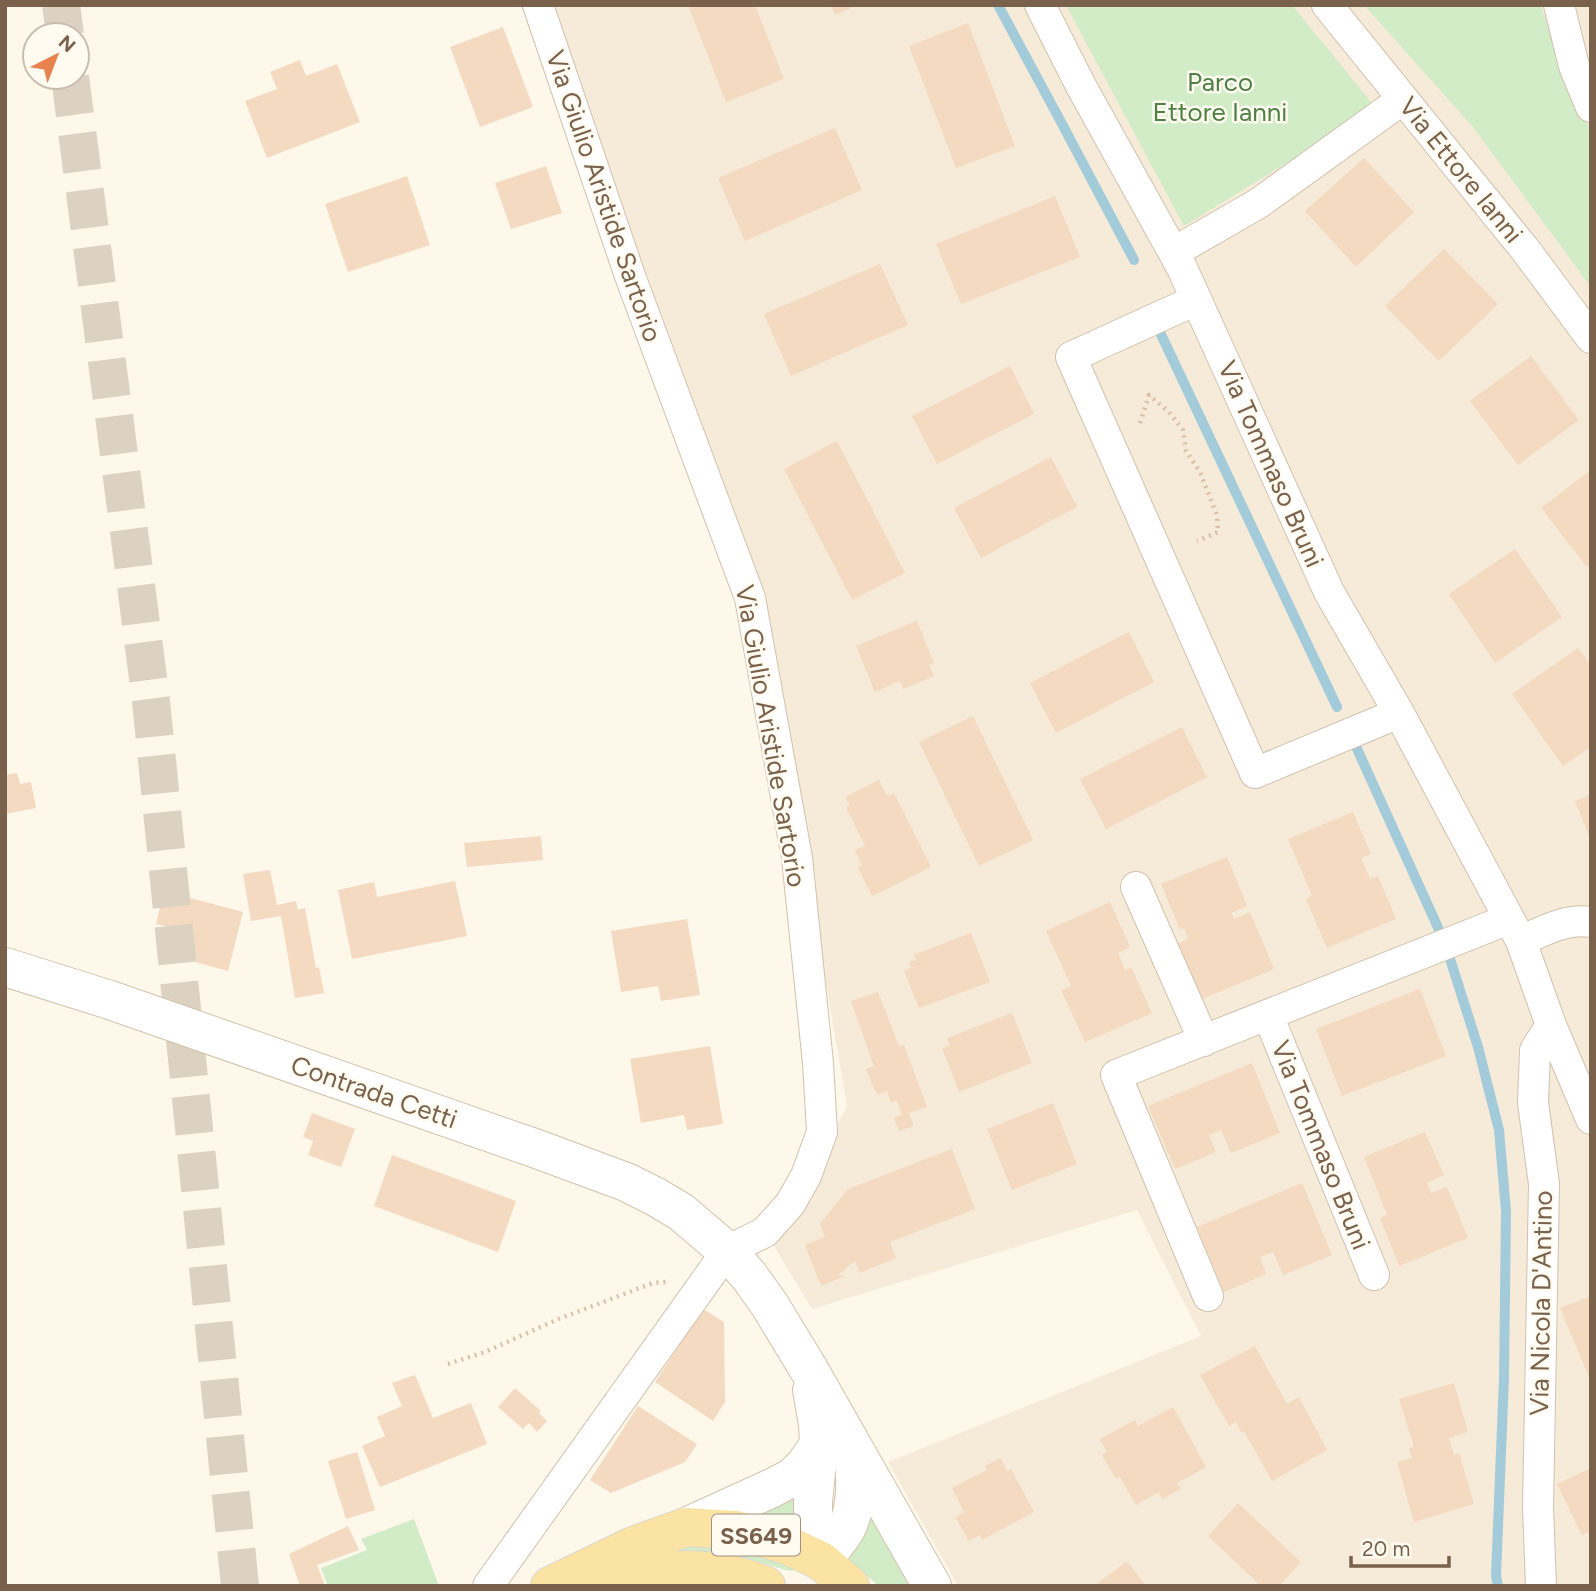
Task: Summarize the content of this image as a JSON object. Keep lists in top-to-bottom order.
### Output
{
  "streets": {
    "main road": ["Contrada Cetti", "SS649"],
    "street": [
      "Via Ettore Ianni",
      "Via Giulio Aristide Sartorio",
      "Via Tommaso Bruni",
      "Via Nicola D'Antino"
    ]
  },
  "crossings": [
    ["Via Giulio Aristide Sartorio", "Contrada Cetti"],
    ["Via Tommaso Bruni", "Via Nicola D'Antino"]
  ],
  "parks": ["Parco Ettore Ianni"],
  "scale_bar": "20 m",
  "north": "top right"
}
